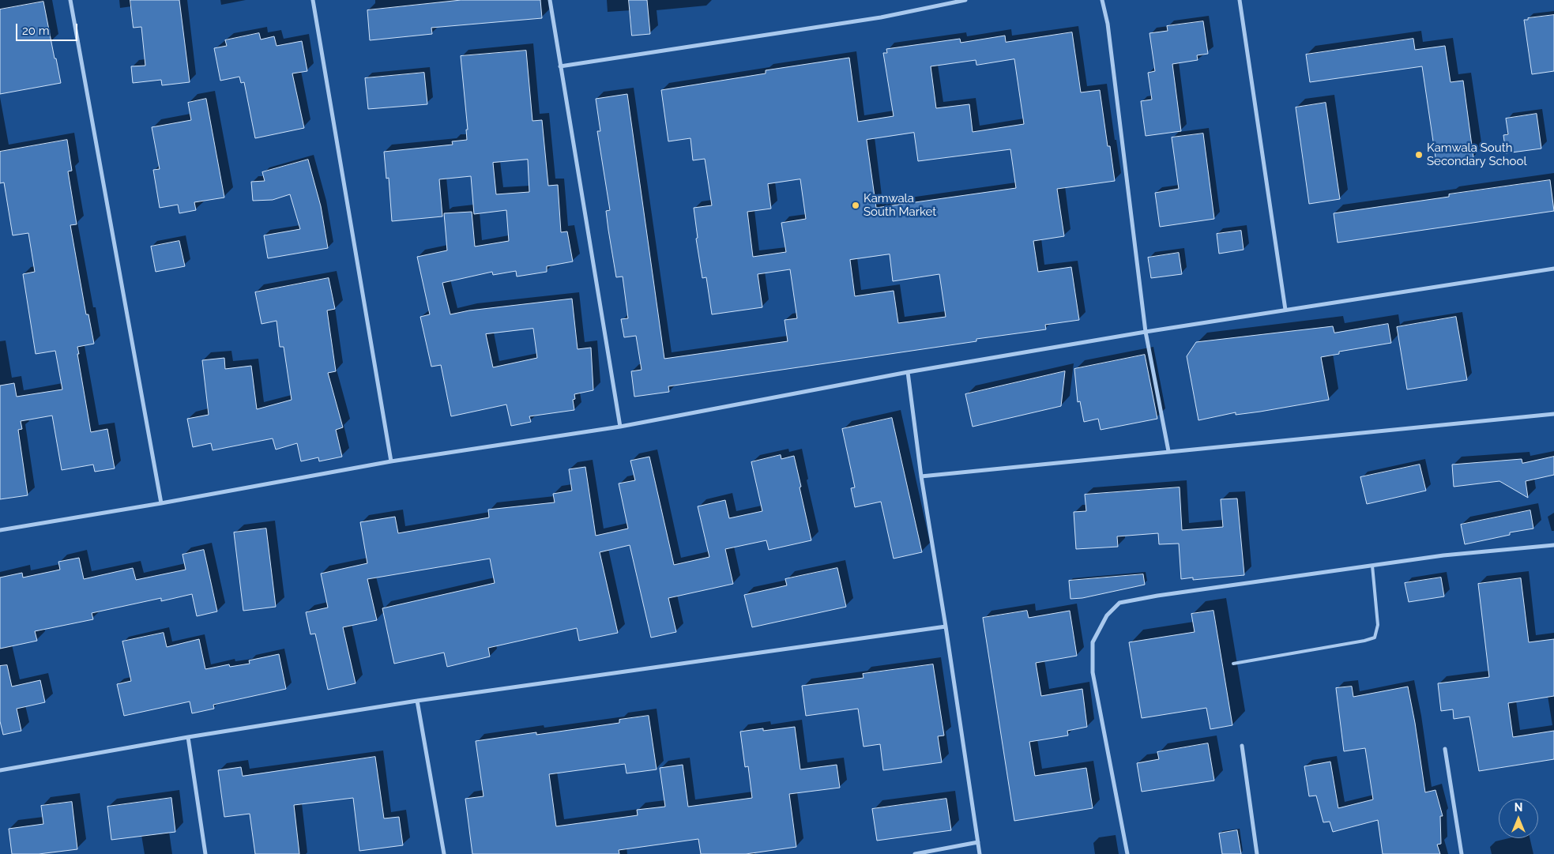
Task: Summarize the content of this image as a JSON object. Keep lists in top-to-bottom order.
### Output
{
  "places": ["Kamwala South Secondary School", "Kamwala South Market"],
  "scale_bar": "20 m",
  "north": "top"
}
